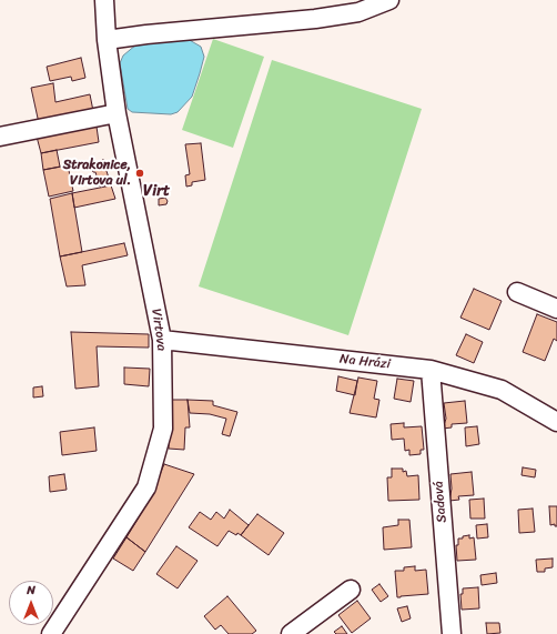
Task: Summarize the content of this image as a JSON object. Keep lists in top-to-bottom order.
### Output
{
  "streets": {
    "street": ["Virtova", "Na Hrázi", "Sadová"]
  },
  "crossings": [
    ["Virtova", "Na Hrázi"],
    ["Na Hrázi", "Sadová"]
  ],
  "districts": ["Virt"],
  "places": ["Strakonice, Virtova ul."],
  "north": "top"
}
